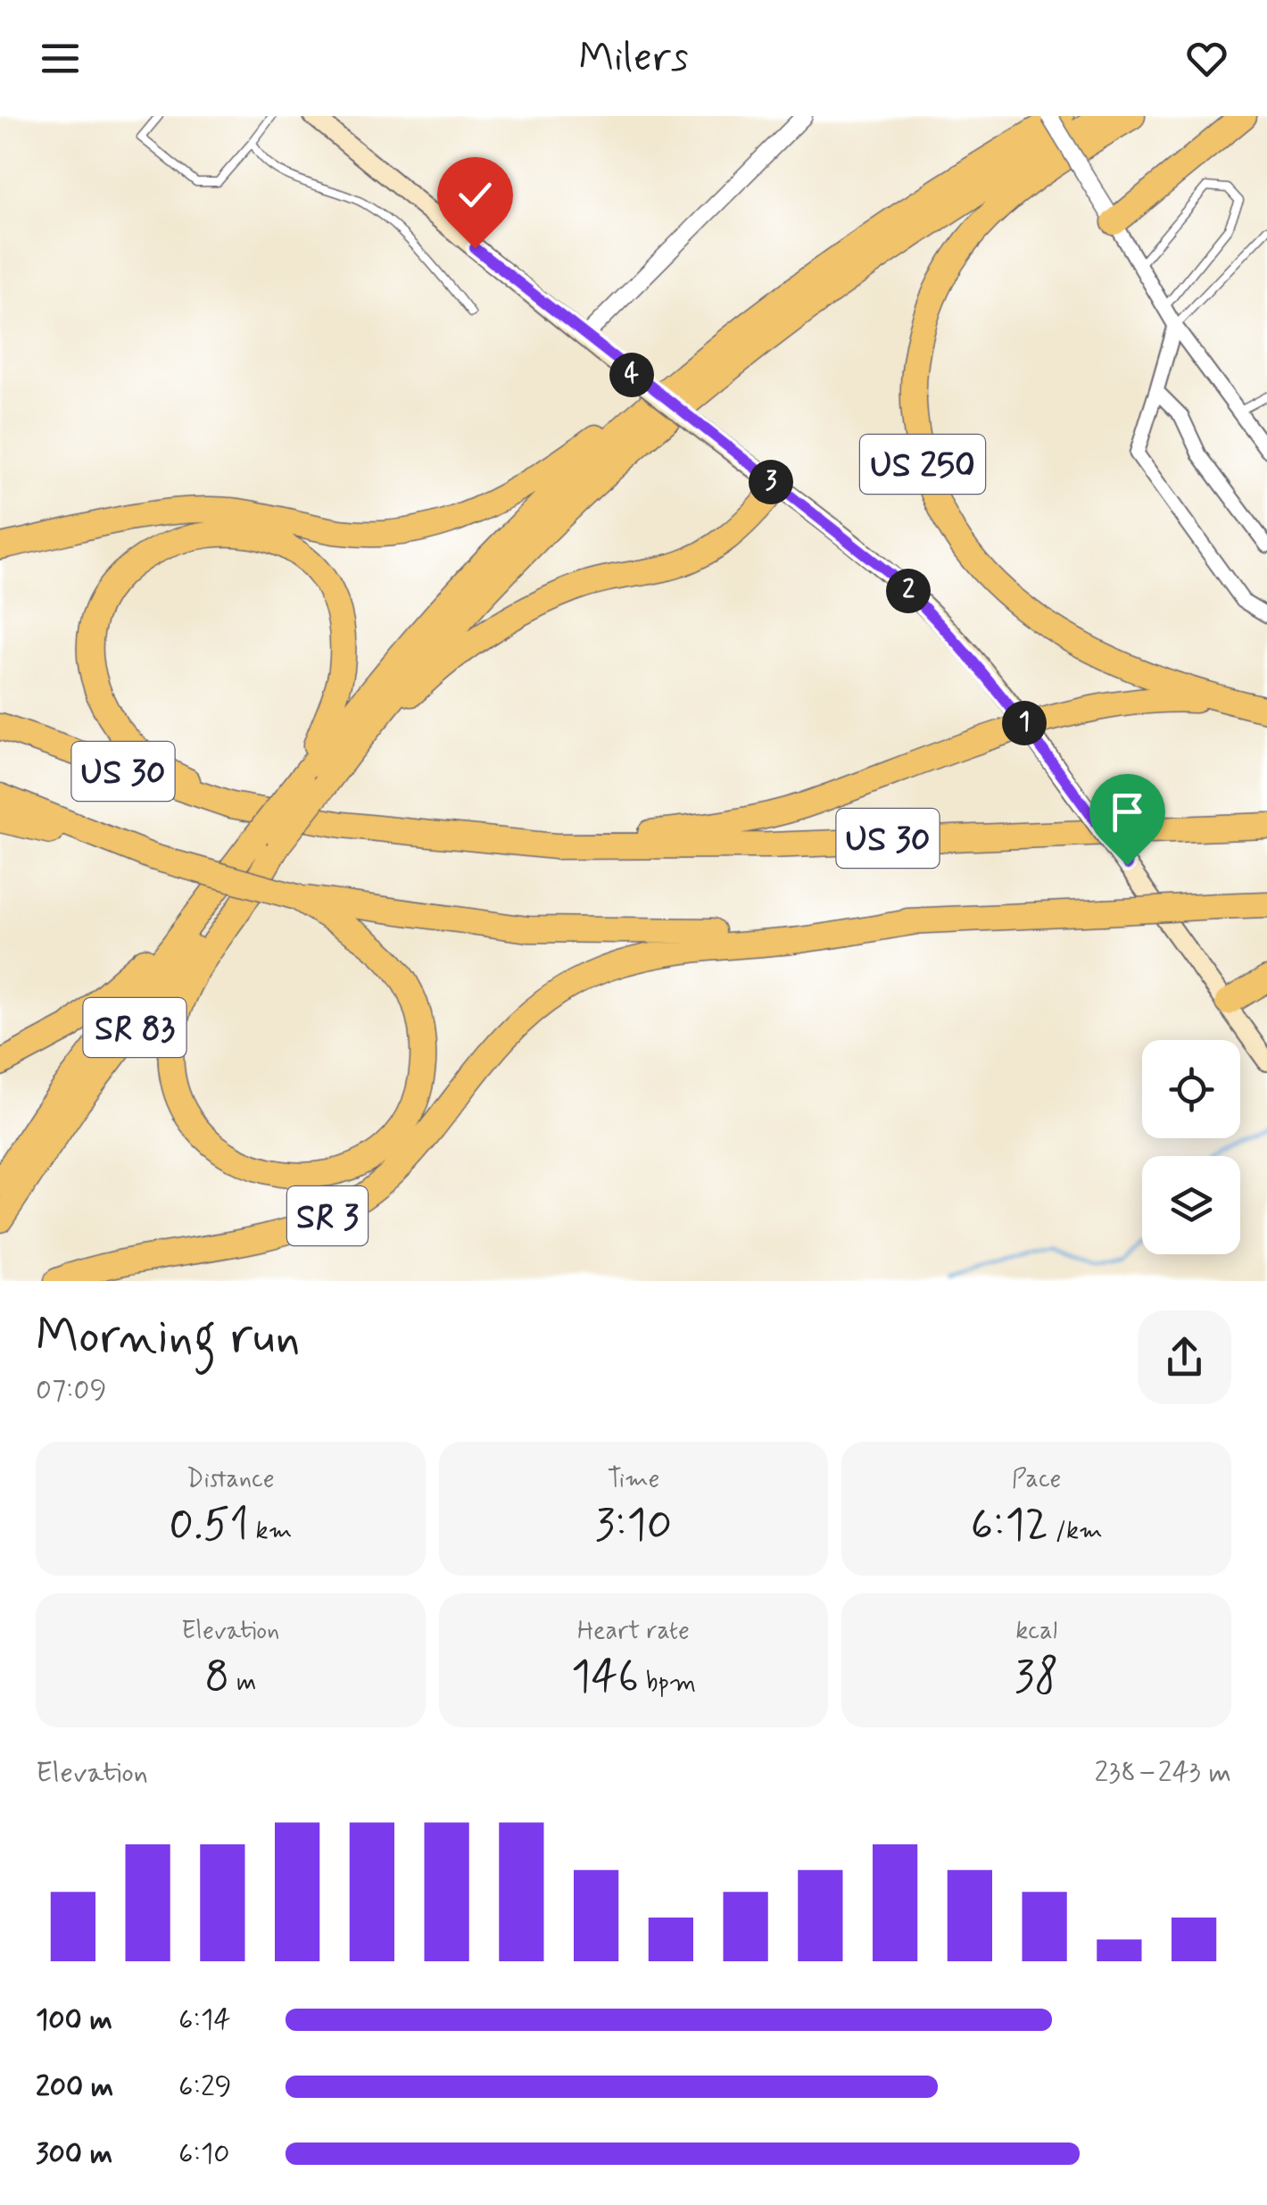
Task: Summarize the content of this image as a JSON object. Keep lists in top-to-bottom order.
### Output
{
  "streets": {
    "highway": [
      "US 250",
      "US 30",
      "SR 83",
      "SR 3"
    ]
  },
  "crossings": [
    ["US 30", "SR 3"]
  ],
  "page": {
    "header": "Milers",
    "pins": [
      "4",
      "3",
      "2",
      "1"
    ],
    "heading": ["Morning run", "07:09"],
    "stats": [
      ["Distance", "0.51 km"],
      ["Time", "3:10"],
      ["Pace", "6:12 /km"],
      ["Elevation", "8 m"],
      ["Heart rate", "146 bpm"],
      ["kcal", "38"]
    ],
    "chart": ["Elevation", "238–243 m"],
    "list": [
      {
        "name": "100 m",
        "note": "6:14"
      },
      {
        "name": "200 m",
        "note": "6:29"
      },
      {
        "name": "300 m",
        "note": "6:10"
      }
    ]
  }
}
